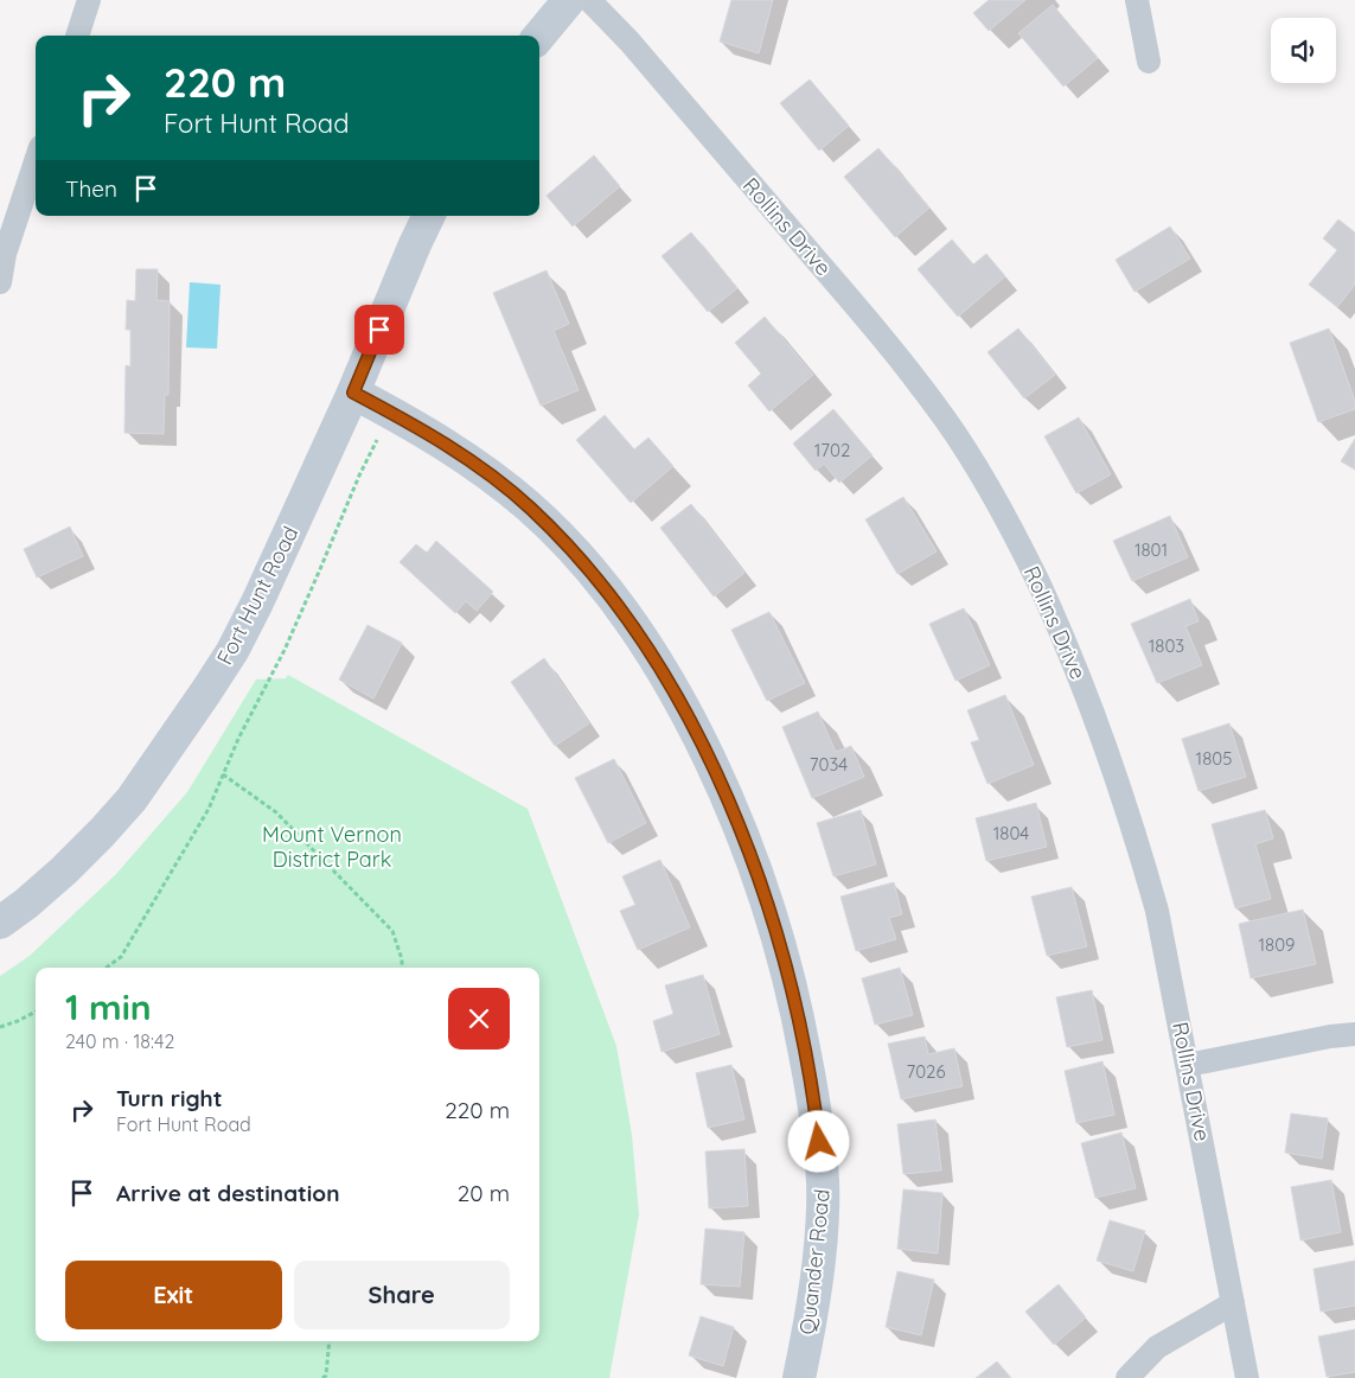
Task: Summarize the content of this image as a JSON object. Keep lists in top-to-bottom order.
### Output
{
  "streets": {
    "street": ["Rollins Drive", "Fort Hunt Road", "Quander Road"]
  },
  "crossings": [
    ["Fort Hunt Road", "Quander Road"]
  ],
  "parks": ["Mount Vernon District Park"],
  "house_numbers": [
    "1702",
    "1801",
    "1803",
    "1805",
    "7034",
    "1804",
    "1809",
    "7026"
  ],
  "page": {
    "turn": ["220 m", "Fort Hunt Road"],
    "then": "Then",
    "heading": ["1 min", "240 m · 18:42"],
    "list": [
      {
        "name": "Turn right",
        "note": "Fort Hunt Road",
        "value": "220 m"
      },
      {
        "name": "Arrive at destination",
        "value": "20 m"
      }
    ],
    "buttons": ["Exit", "Share"]
  }
}
